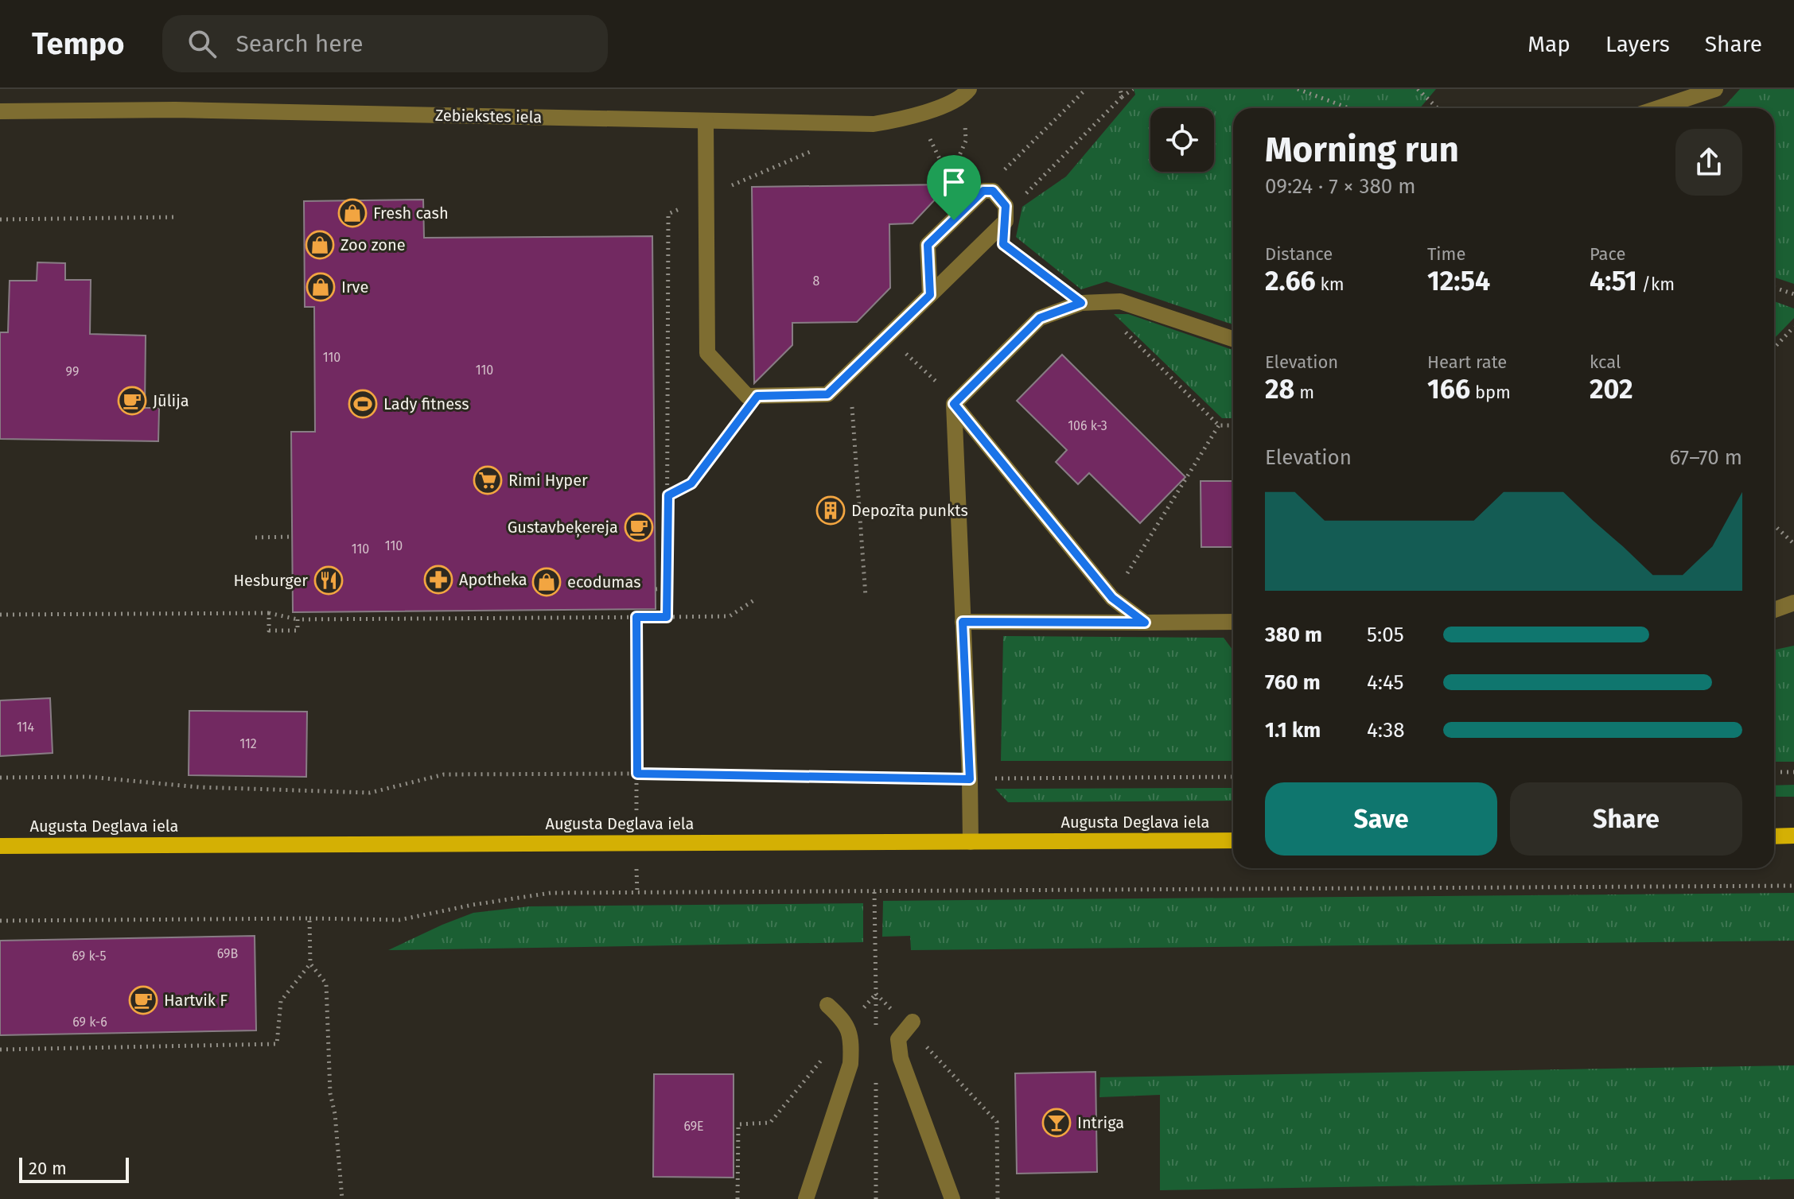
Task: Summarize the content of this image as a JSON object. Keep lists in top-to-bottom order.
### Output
{
  "streets": {
    "main road": ["Augusta Deglava iela"],
    "street": ["Zebiekstes iela"]
  },
  "places": {
    "shop": [
      "Fresh cash",
      "Zoo zone",
      "Irve",
      "ecodumas"
    ],
    "cafe": ["Jūlija", "Gustavbeķereja", "Hartvik F"],
    "sports": ["Lady fitness"],
    "supermarket": ["Rimi Hyper"],
    "building": ["Depozīta punkts"],
    "pharmacy": ["Apotheka"],
    "restaurant": ["Hesburger"],
    "bar": ["Intriga"]
  },
  "house_numbers": [
    "8",
    "110",
    "110",
    "99",
    "106 k-3",
    "110",
    "110",
    "114",
    "112",
    "69B",
    "69 k-5",
    "69 k-6",
    "69E"
  ],
  "scale_bar": "20 m",
  "page": {
    "header": "Tempo",
    "search": "Search here",
    "nav": ["Map", "Layers", "Share"],
    "heading": ["Morning run", "09:24 · 7 × 380 m"],
    "stats": [
      ["Distance", "2.66 km"],
      ["Time", "12:54"],
      ["Pace", "4:51 /km"],
      ["Elevation", "28 m"],
      ["Heart rate", "166 bpm"],
      ["kcal", "202"]
    ],
    "chart": ["Elevation", "67–70 m"],
    "list": [
      {
        "name": "380 m",
        "note": "5:05"
      },
      {
        "name": "760 m",
        "note": "4:45"
      },
      {
        "name": "1.1 km",
        "note": "4:38"
      }
    ],
    "buttons": ["Save", "Share"],
    "scale": "20 m"
  }
}
